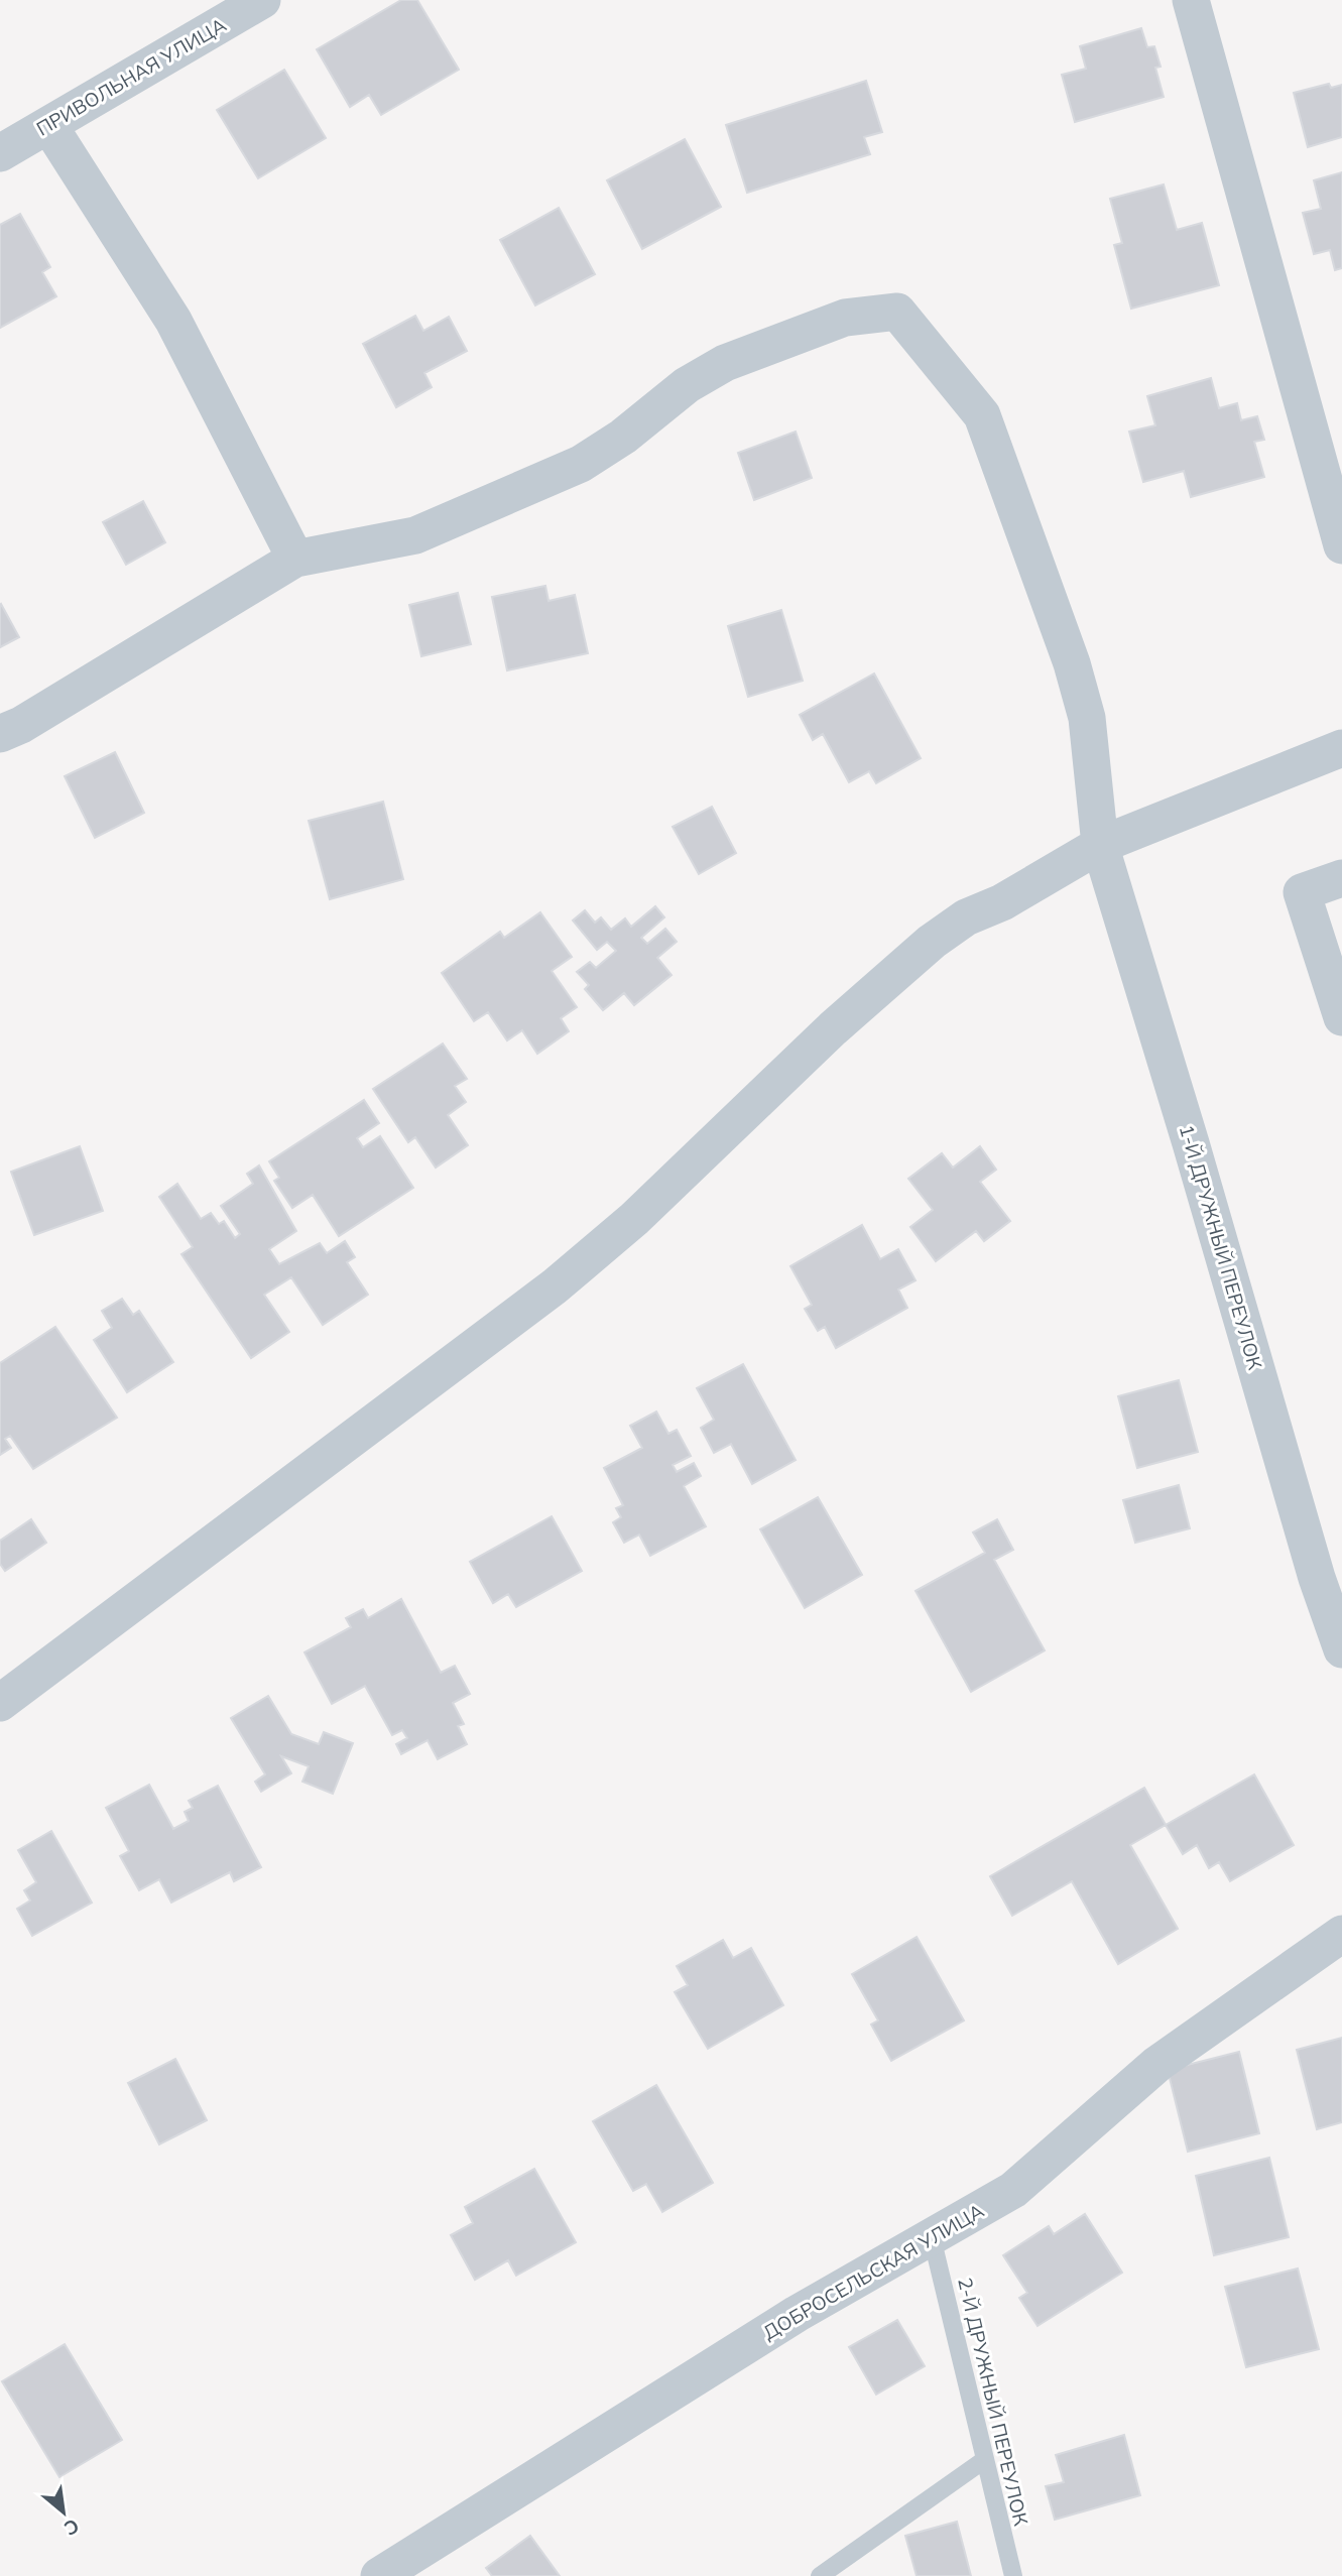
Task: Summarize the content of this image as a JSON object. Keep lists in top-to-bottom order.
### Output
{
  "streets": {
    "street": ["ПРИВОЛЬНАЯ УЛИЦА", "1-Й ДРУЖНЫЙ ПЕРЕУЛОК", "ДОБРОСЕЛЬСКАЯ УЛИЦА"],
    "lane": ["2-Й ДРУЖНЫЙ ПЕРЕУЛОК"]
  },
  "crossings": [
    ["ДОБРОСЕЛЬСКАЯ УЛИЦА", "2-Й ДРУЖНЫЙ ПЕРЕУЛОК"]
  ],
  "north": "bottom right"
}
